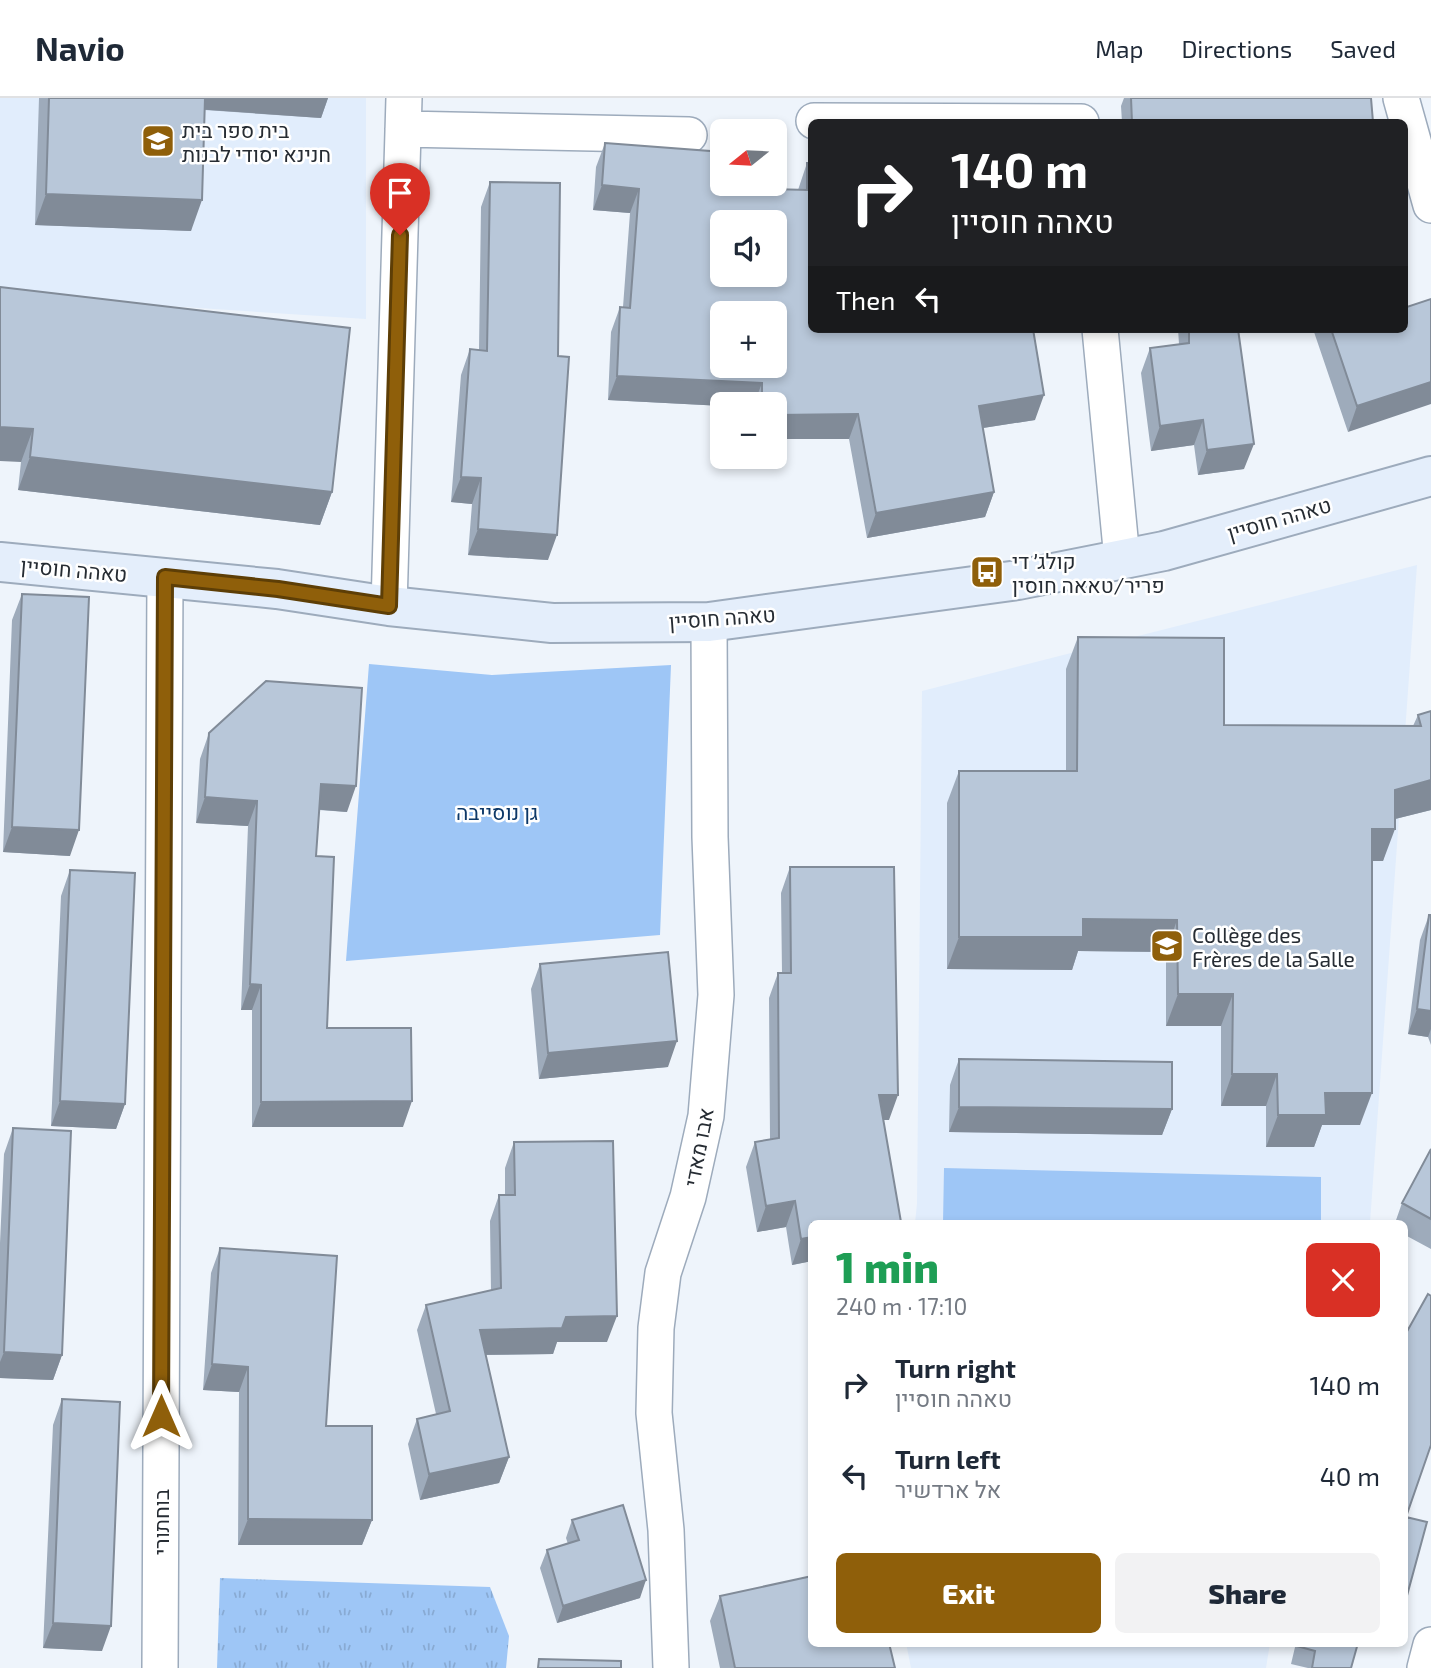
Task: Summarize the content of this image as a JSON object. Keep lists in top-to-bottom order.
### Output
{
  "streets": {
    "street": ["טאהה חוסיין", "אבו מאדי", "בוחתורי"]
  },
  "crossings": [
    ["טאהה חוסיין", "אבו מאדי"],
    ["טאהה חוסיין", "בוחתורי"]
  ],
  "parks": ["גן נוסייבה"],
  "places": {
    "school or university": ["בית ספר בית חנינא יסודי לבנות", "Collège des Frères de la Salle"],
    "bus stop": ["קולג׳ די פריר/טאאה חוסין"]
  },
  "north": "left",
  "page": {
    "header": "Navio",
    "nav": ["Map", "Directions", "Saved"],
    "map_buttons": ["+", "−"],
    "turn": ["140 m", "טאהה חוסיין"],
    "then": "Then",
    "heading": ["1 min", "240 m · 17:10"],
    "list": [
      {
        "name": "Turn right",
        "note": "טאהה חוסיין",
        "value": "140 m"
      },
      {
        "name": "Turn left",
        "note": "אל ארדשיר",
        "value": "40 m"
      }
    ],
    "buttons": ["Exit", "Share"]
  }
}
